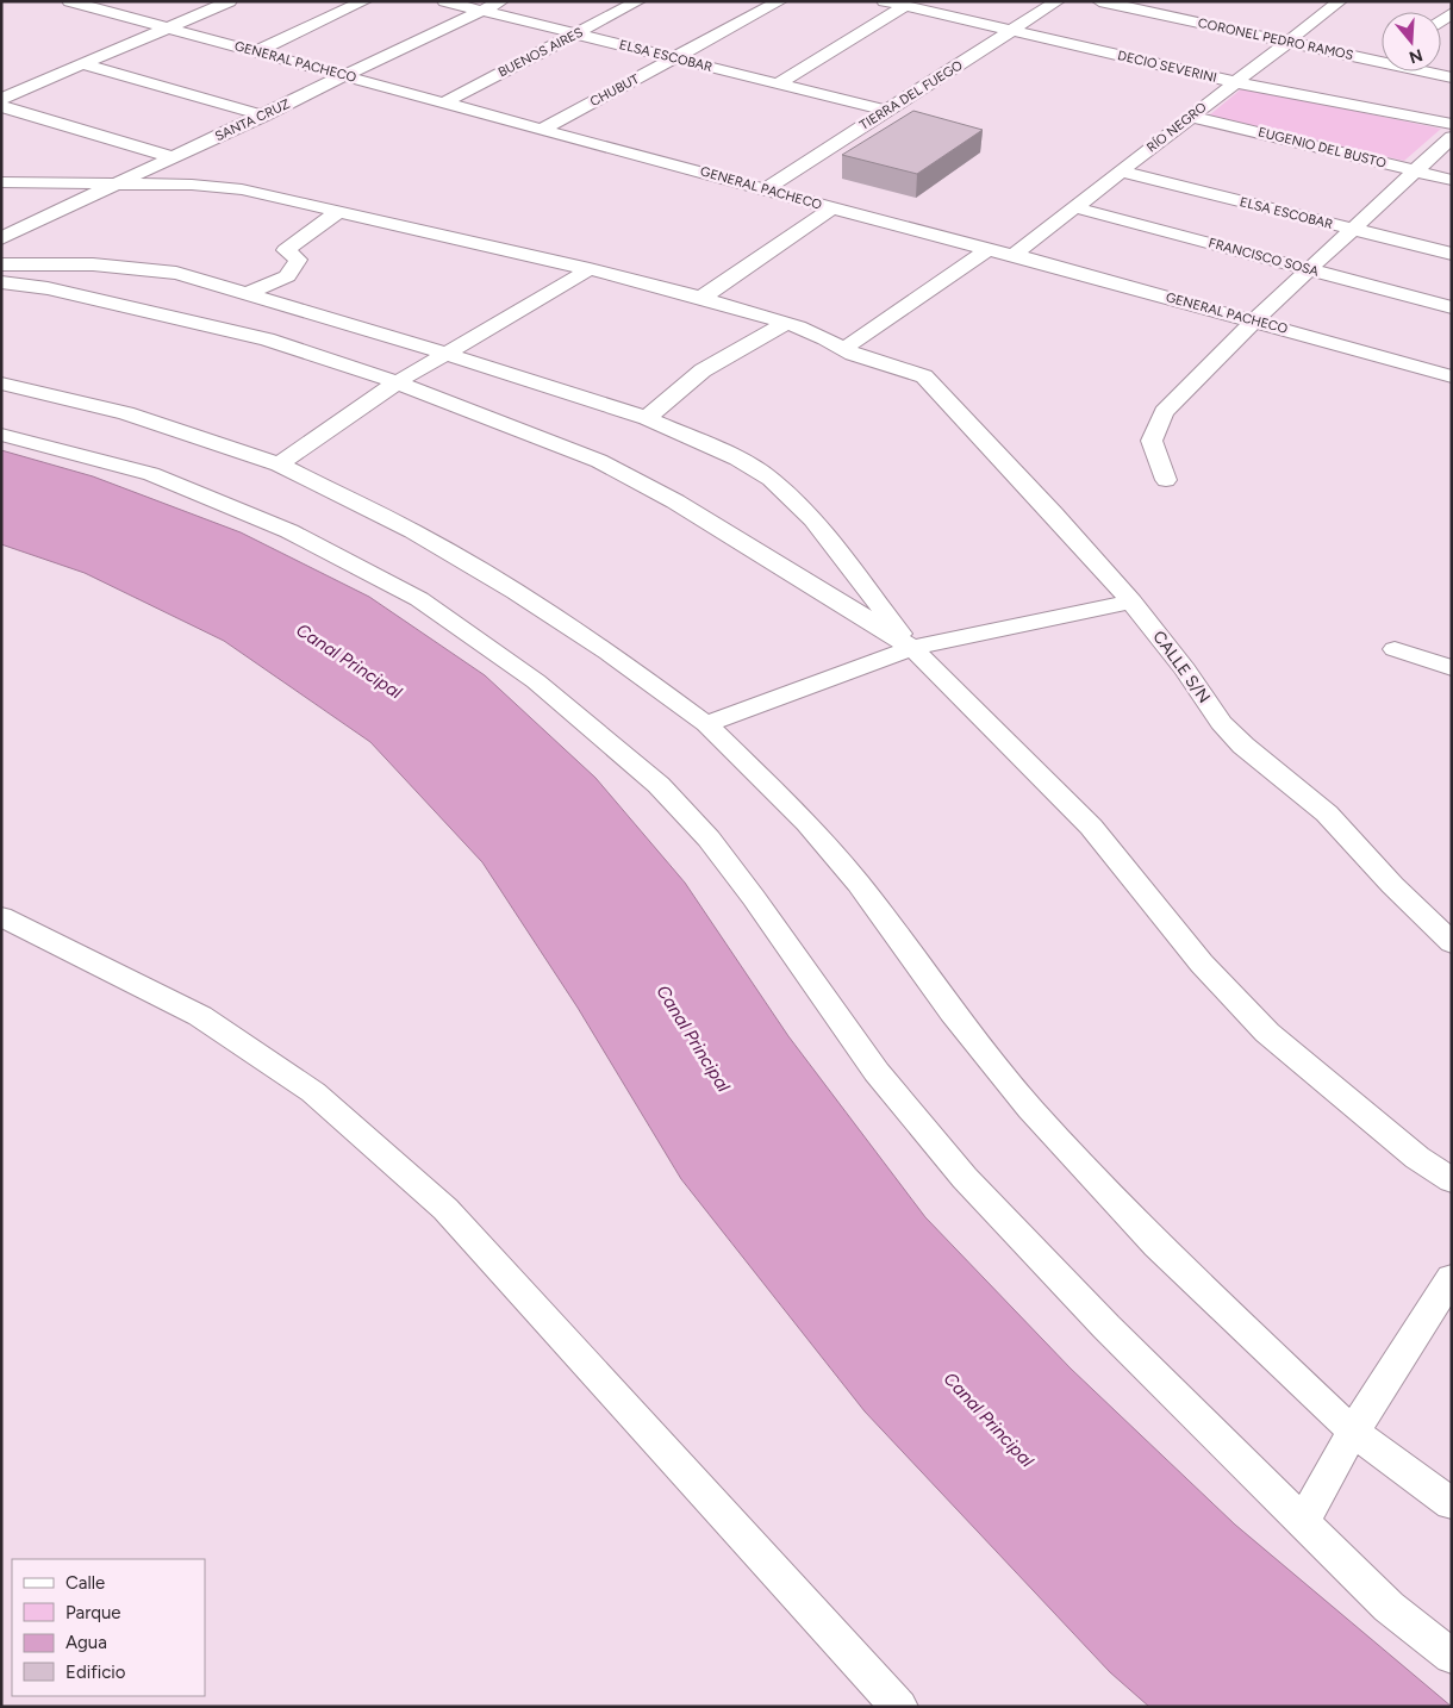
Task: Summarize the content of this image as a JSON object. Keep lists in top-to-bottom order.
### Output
{
  "streets": {
    "street": [
      "CORONEL PEDRO RAMOS",
      "BUENOS AIRES",
      "ELSA ESCOBAR",
      "GENERAL PACHECO",
      "DECIO SEVERINI",
      "CHUBUT",
      "TIERRA DEL FUEGO",
      "SANTA CRUZ",
      "RÍO NEGRO",
      "EUGENIO DEL BUSTO",
      "FRANCISCO SOSA",
      "CALLE S/N"
    ]
  },
  "crossings": [
    ["CORONEL PEDRO RAMOS", "RÍO NEGRO"],
    ["BUENOS AIRES", "ELSA ESCOBAR"],
    ["BUENOS AIRES", "GENERAL PACHECO"],
    ["ELSA ESCOBAR", "CHUBUT"],
    ["ELSA ESCOBAR", "TIERRA DEL FUEGO"],
    ["ELSA ESCOBAR", "SANTA CRUZ"],
    ["ELSA ESCOBAR", "RÍO NEGRO"],
    ["GENERAL PACHECO", "CHUBUT"],
    ["GENERAL PACHECO", "TIERRA DEL FUEGO"],
    ["GENERAL PACHECO", "SANTA CRUZ"],
    ["GENERAL PACHECO", "RÍO NEGRO"],
    ["DECIO SEVERINI", "TIERRA DEL FUEGO"],
    ["DECIO SEVERINI", "RÍO NEGRO"],
    ["RÍO NEGRO", "EUGENIO DEL BUSTO"],
    ["RÍO NEGRO", "FRANCISCO SOSA"]
  ],
  "water": ["Canal Principal"],
  "legend": [
    "Calle",
    "Parque",
    "Agua",
    "Edificio"
  ],
  "north": "bottom"
}
